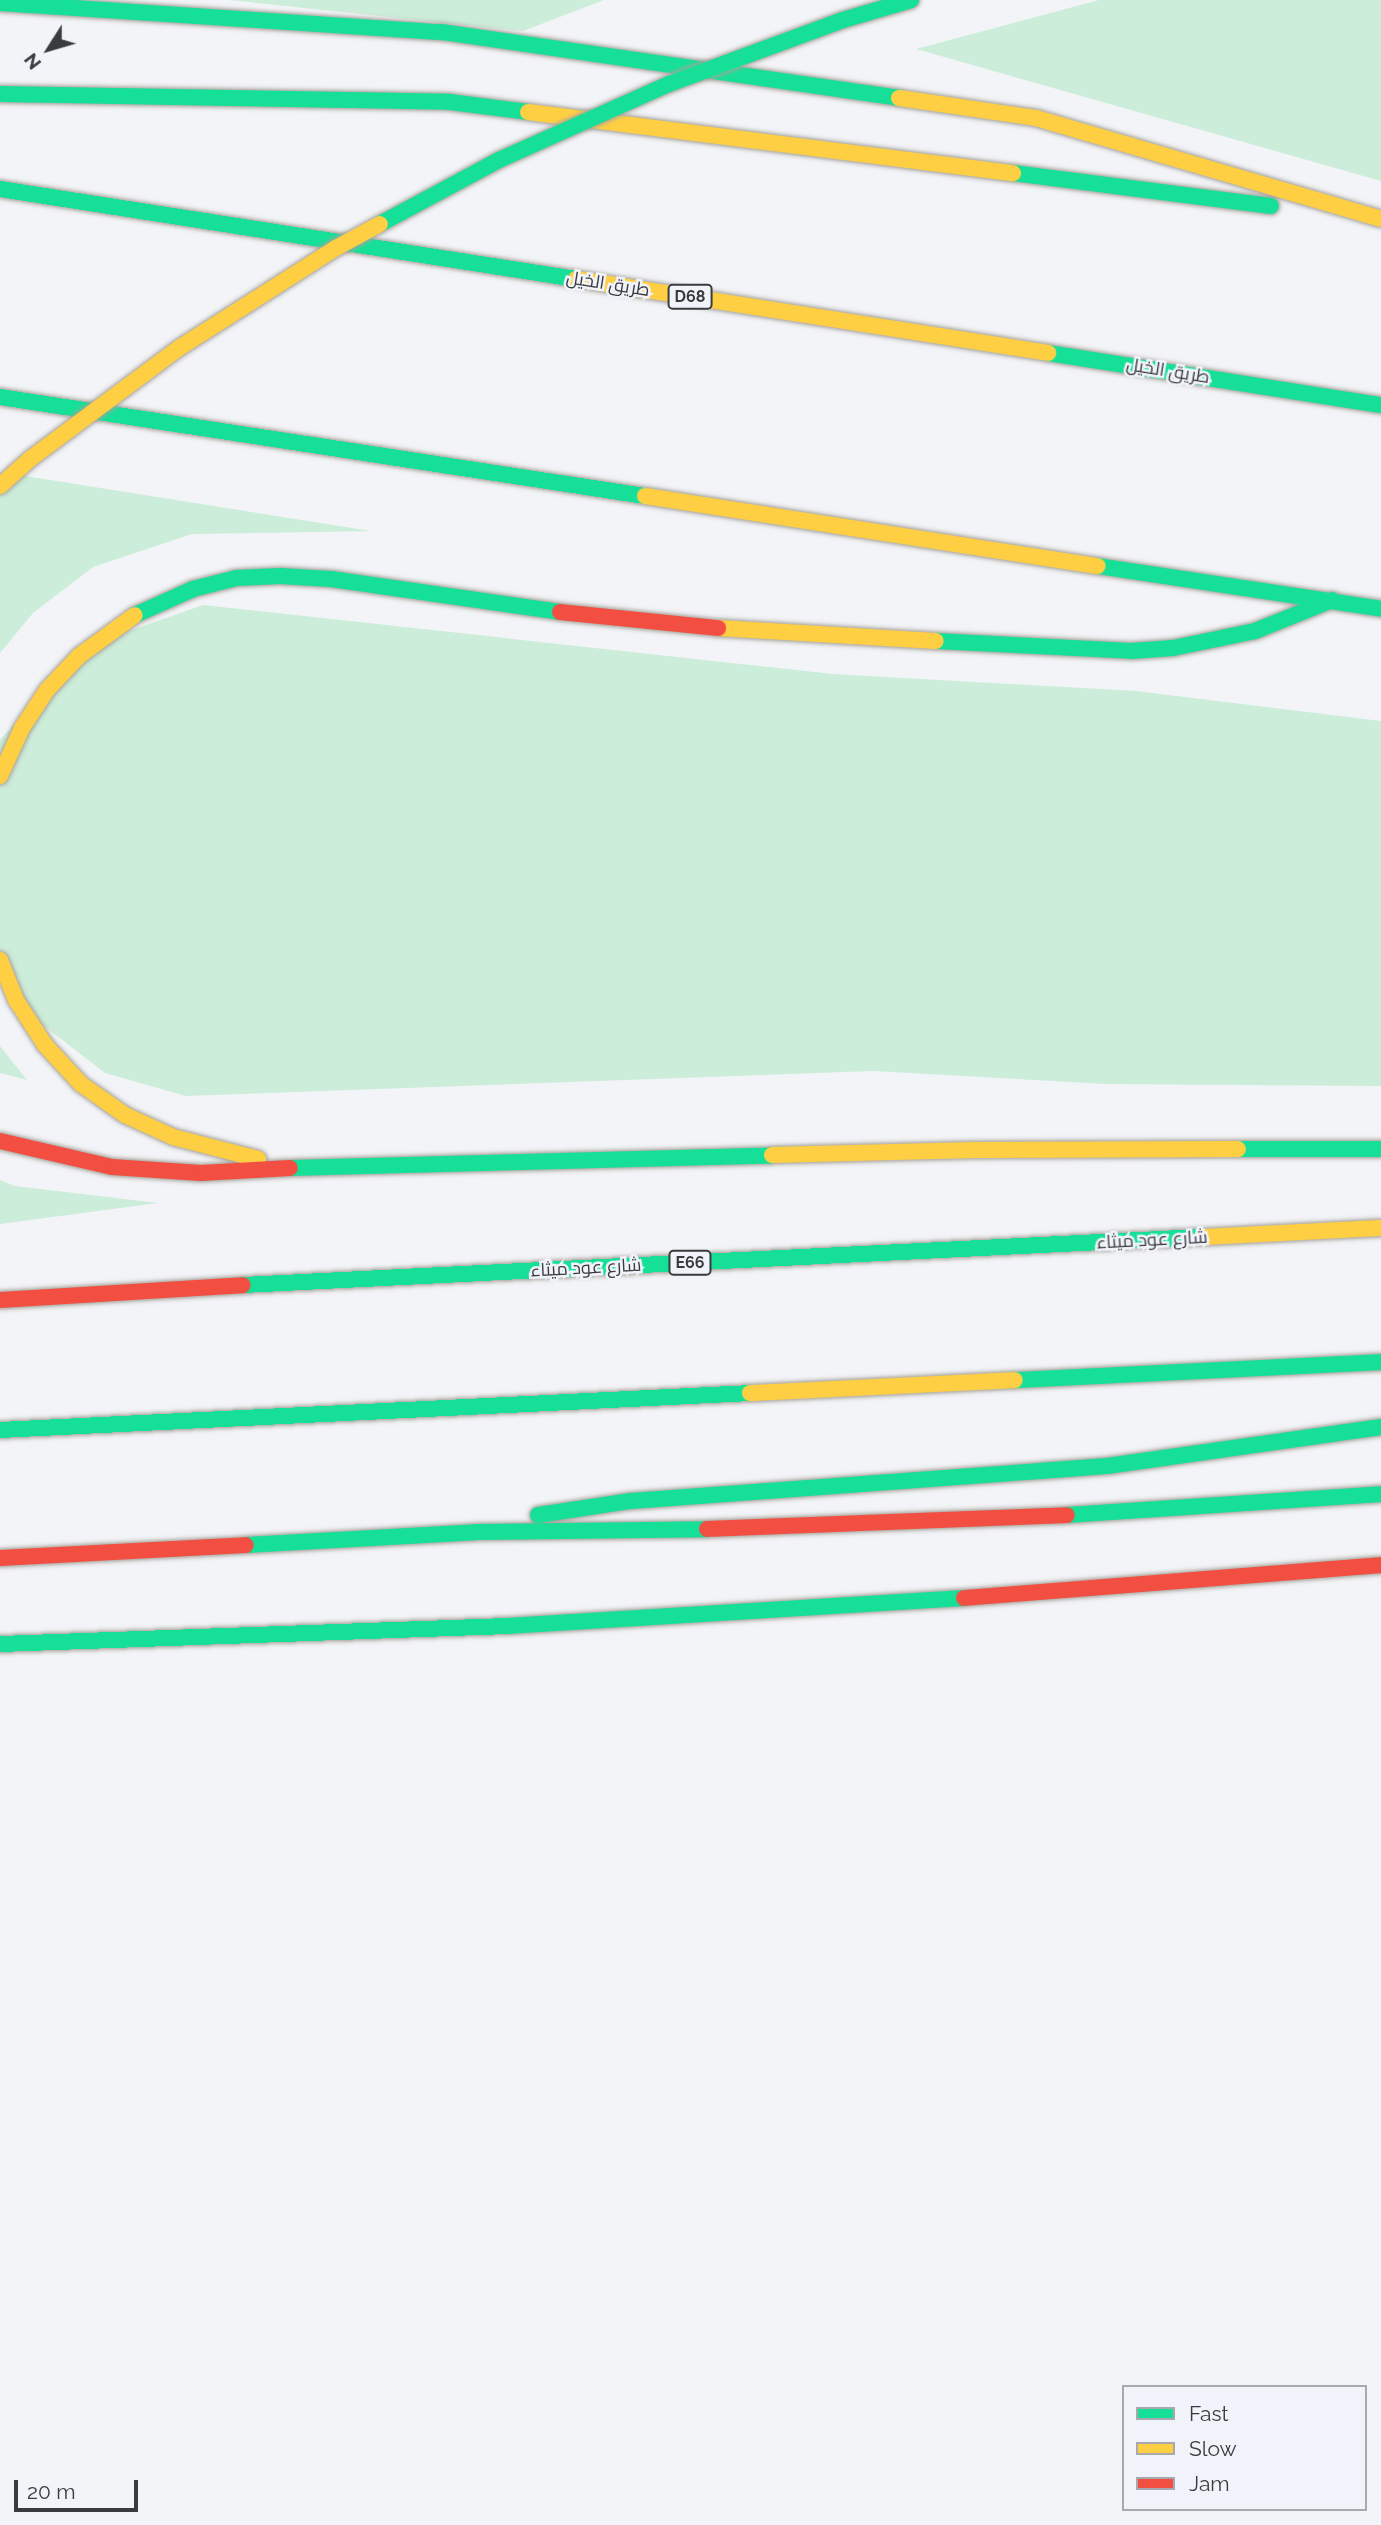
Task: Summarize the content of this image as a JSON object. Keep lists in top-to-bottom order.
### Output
{
  "streets": {
    "highway": [
      "طريق الخيل",
      "D68",
      "شارع عود ميثاء",
      "E66"
    ]
  },
  "legend": ["Fast", "Slow", "Jam"],
  "scale_bar": "20 m",
  "north": "bottom left"
}
